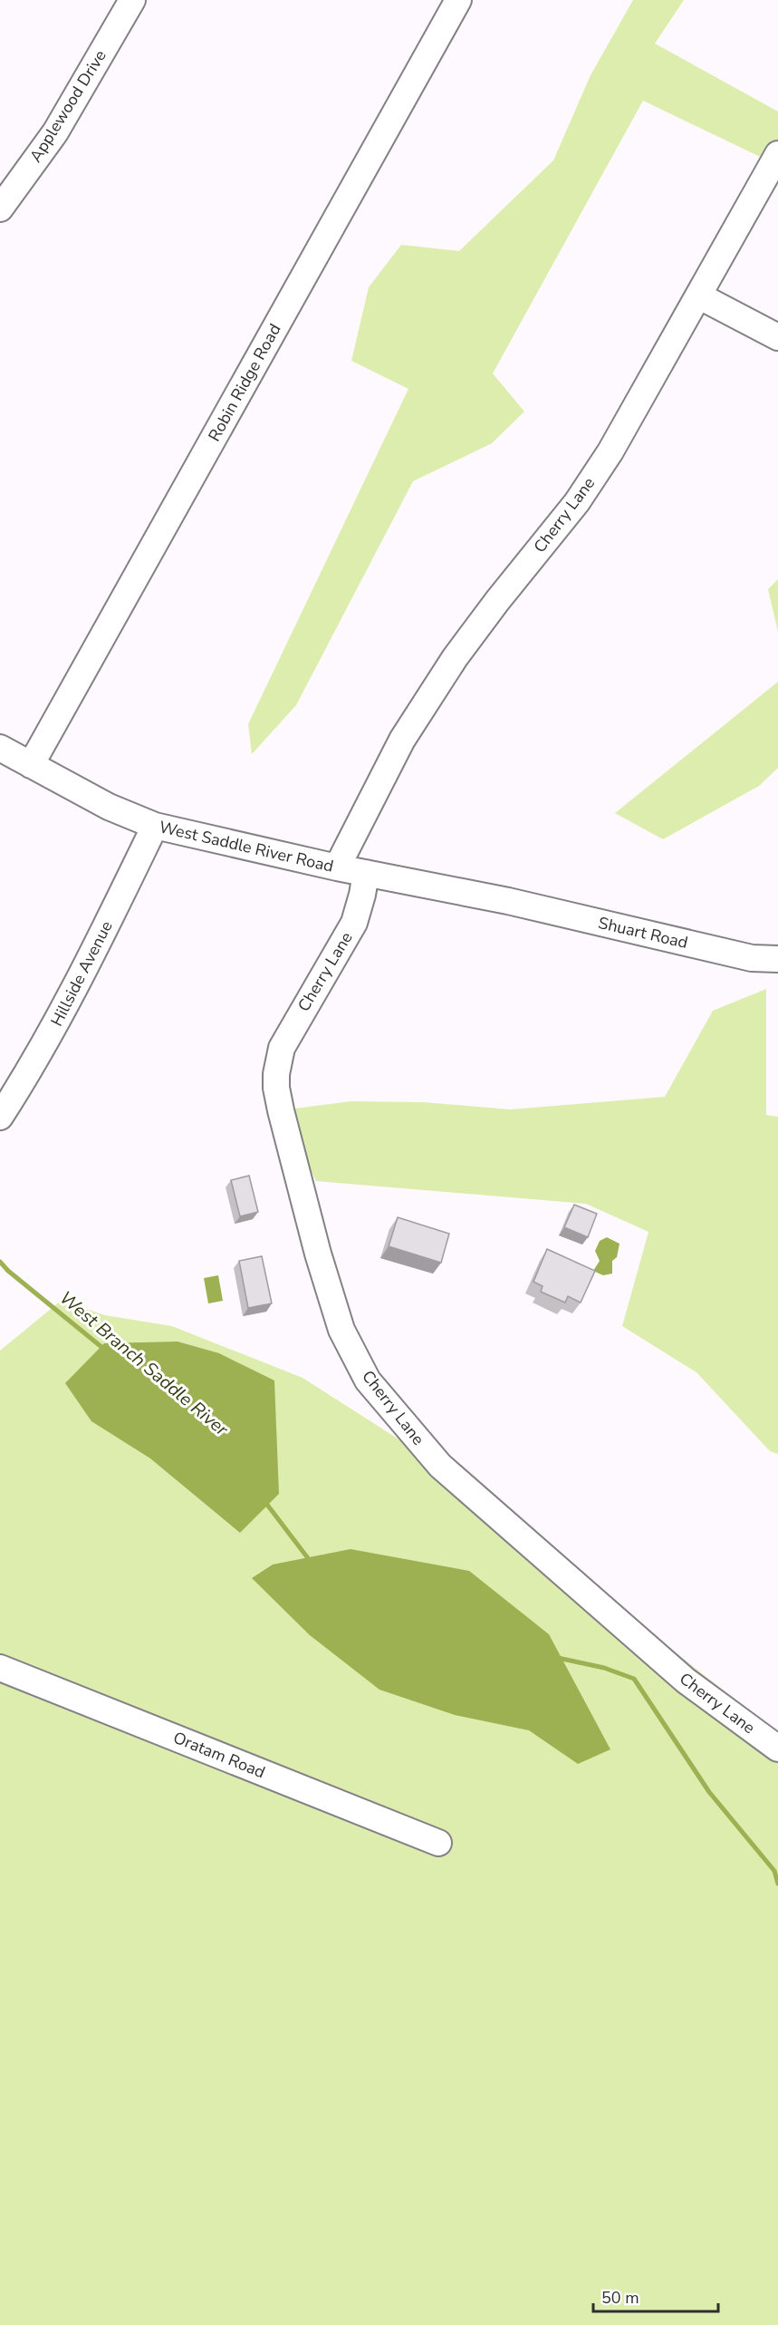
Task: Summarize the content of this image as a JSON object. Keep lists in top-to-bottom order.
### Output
{
  "streets": {
    "street": [
      "Applewood Drive",
      "Robin Ridge Road",
      "Cherry Lane",
      "West Saddle River Road",
      "Shuart Road",
      "Hillside Avenue",
      "Oratam Road"
    ]
  },
  "crossings": [
    ["Robin Ridge Road", "West Saddle River Road"],
    ["Cherry Lane", "West Saddle River Road"],
    ["West Saddle River Road", "Shuart Road"],
    ["West Saddle River Road", "Hillside Avenue"]
  ],
  "water": ["West Branch Saddle River"],
  "scale_bar": "50 m"
}
